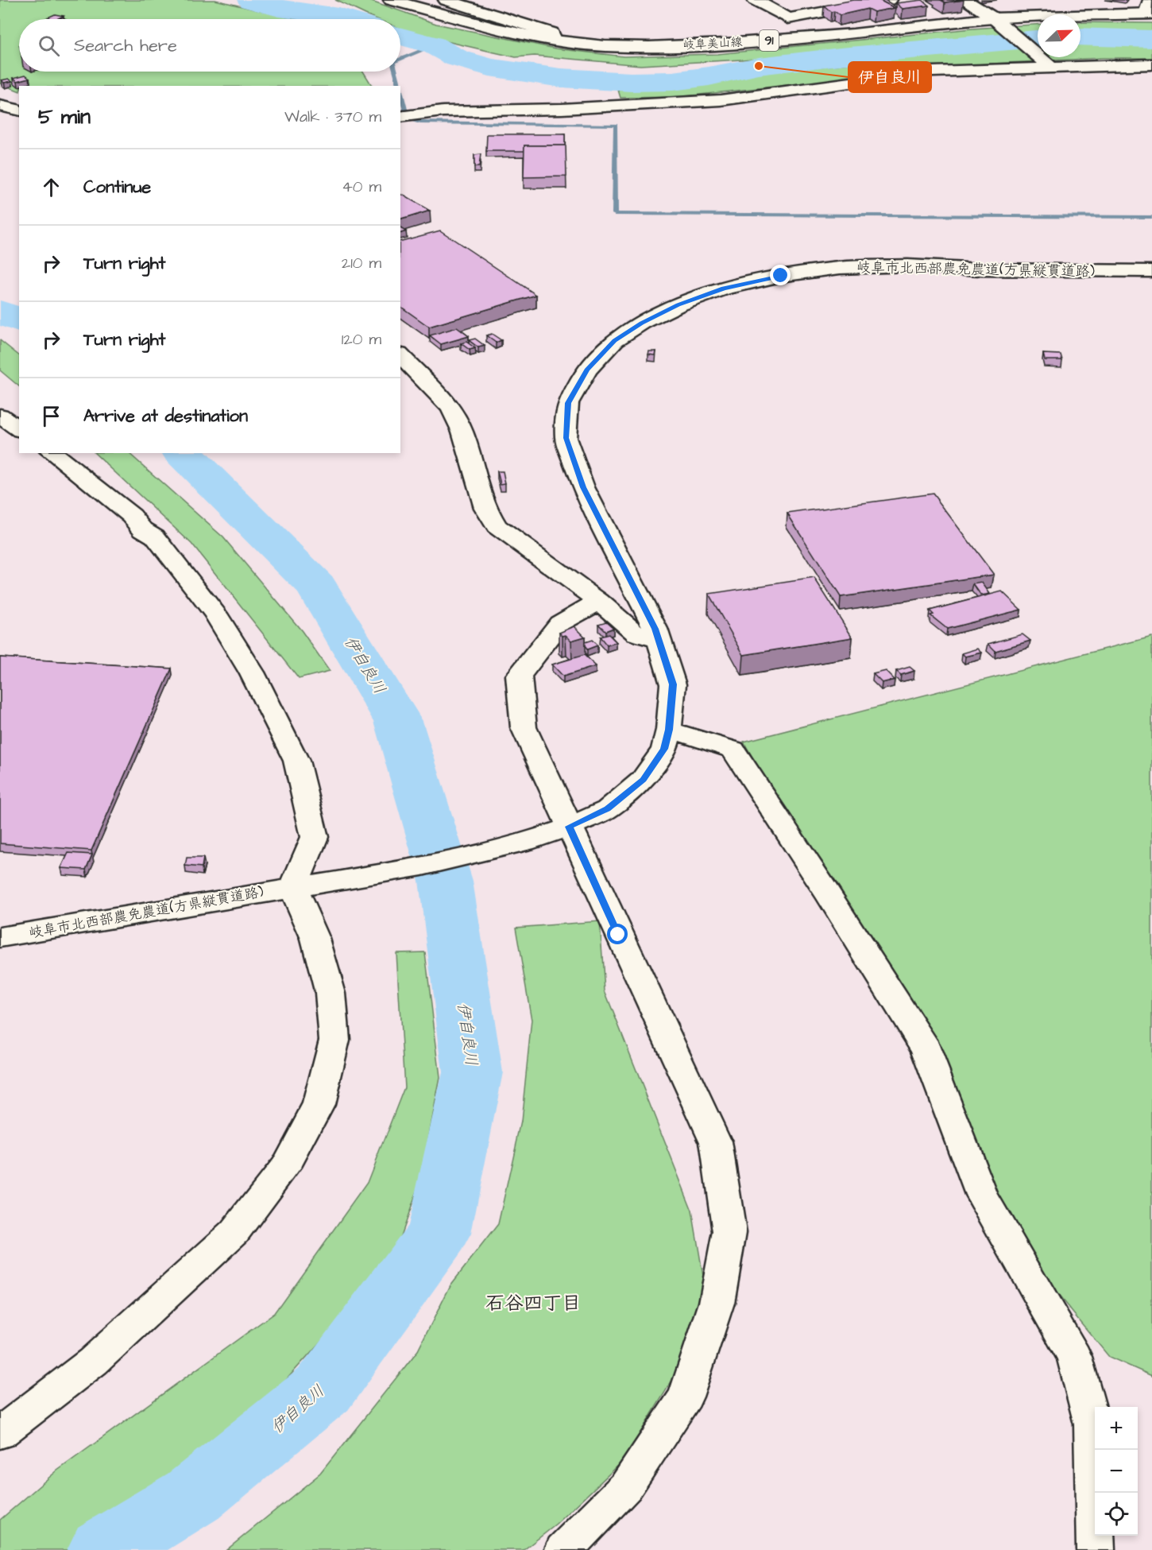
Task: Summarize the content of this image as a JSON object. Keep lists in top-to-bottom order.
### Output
{
  "streets": {
    "street": ["91", "岐阜美山線", "岐阜市北西部農免農道(方県縦貫道路)"]
  },
  "districts": ["石谷四丁目"],
  "water": ["伊自良川"],
  "places": ["伊自良川"],
  "north": "top right",
  "page": {
    "search": "Search here",
    "heading": ["5 min", "Walk · 370 m"],
    "list": [
      ["Continue", "40 m"],
      ["Turn right", "210 m"],
      ["Turn right", "120 m"],
      "Arrive at destination"
    ],
    "map_buttons": ["+", "−"]
  }
}
